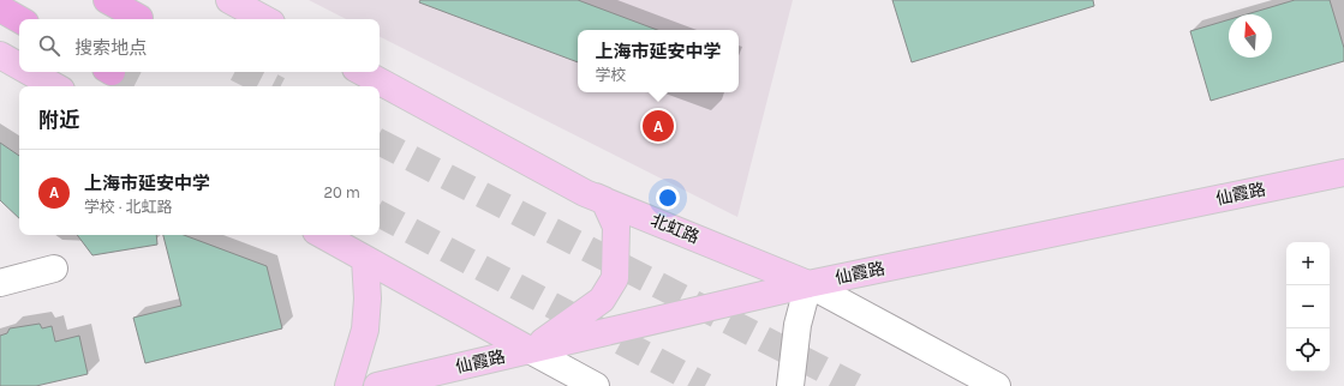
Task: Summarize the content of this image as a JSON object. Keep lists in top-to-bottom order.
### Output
{
  "streets": {
    "main road": ["仙霞路", "北虹路"]
  },
  "crossings": [
    ["仙霞路", "北虹路"]
  ],
  "north": "top",
  "page": {
    "search": "搜索地点",
    "popup": ["上海市延安中学", "学校"],
    "heading": "附近",
    "pins": "A",
    "list": [
      {
        "mark": "A",
        "name": "上海市延安中学",
        "note": "学校 · 北虹路",
        "value": "20 m"
      }
    ],
    "map_buttons": ["+", "−"]
  }
}
